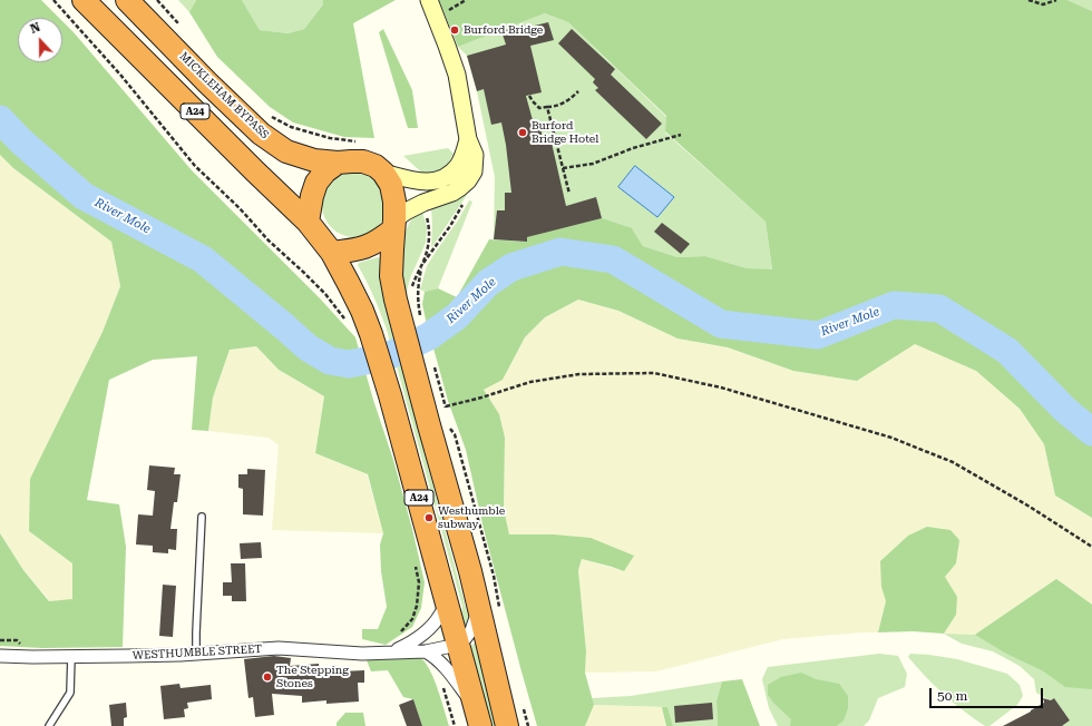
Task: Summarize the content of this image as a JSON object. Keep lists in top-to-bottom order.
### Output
{
  "streets": {
    "highway": ["MICKLEHAM BYPASS", "A24"],
    "street": ["WESTHUMBLE STREET"]
  },
  "crossings": [
    ["MICKLEHAM BYPASS", "A24"],
    ["A24", "WESTHUMBLE STREET"]
  ],
  "water": ["River Mole"],
  "places": [
    "Burford Bridge",
    "Burford Bridge Hotel",
    "Westhumble subway",
    "The Stepping Stones"
  ],
  "scale_bar": "50 m",
  "north": "top"
}
